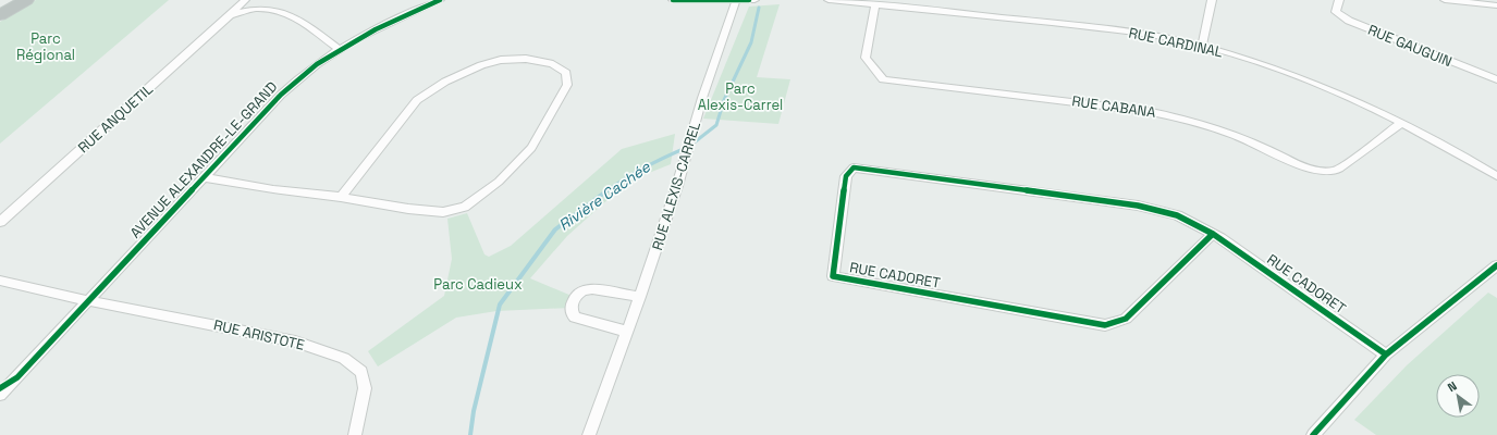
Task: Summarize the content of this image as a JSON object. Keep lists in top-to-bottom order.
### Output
{
  "streets": {
    "street": [
      "RUE CARDINAL",
      "RUE GAUGUIN",
      "RUE CABANA",
      "RUE ANQUETIL",
      "AVENUE ALEXANDRE-LE-GRAND",
      "RUE ALEXIS-CARREL",
      "RUE CADORET",
      "RUE ARISTOTE"
    ]
  },
  "crossings": [
    ["RUE CARDINAL", "RUE CABANA"],
    ["RUE ANQUETIL", "AVENUE ALEXANDRE-LE-GRAND"],
    ["AVENUE ALEXANDRE-LE-GRAND", "RUE ARISTOTE"]
  ],
  "water": ["Rivière Cachée"],
  "parks": ["Parc Régional", "Parc Alexis-Carrel", "Parc Cadieux"],
  "north": "top left"
}
